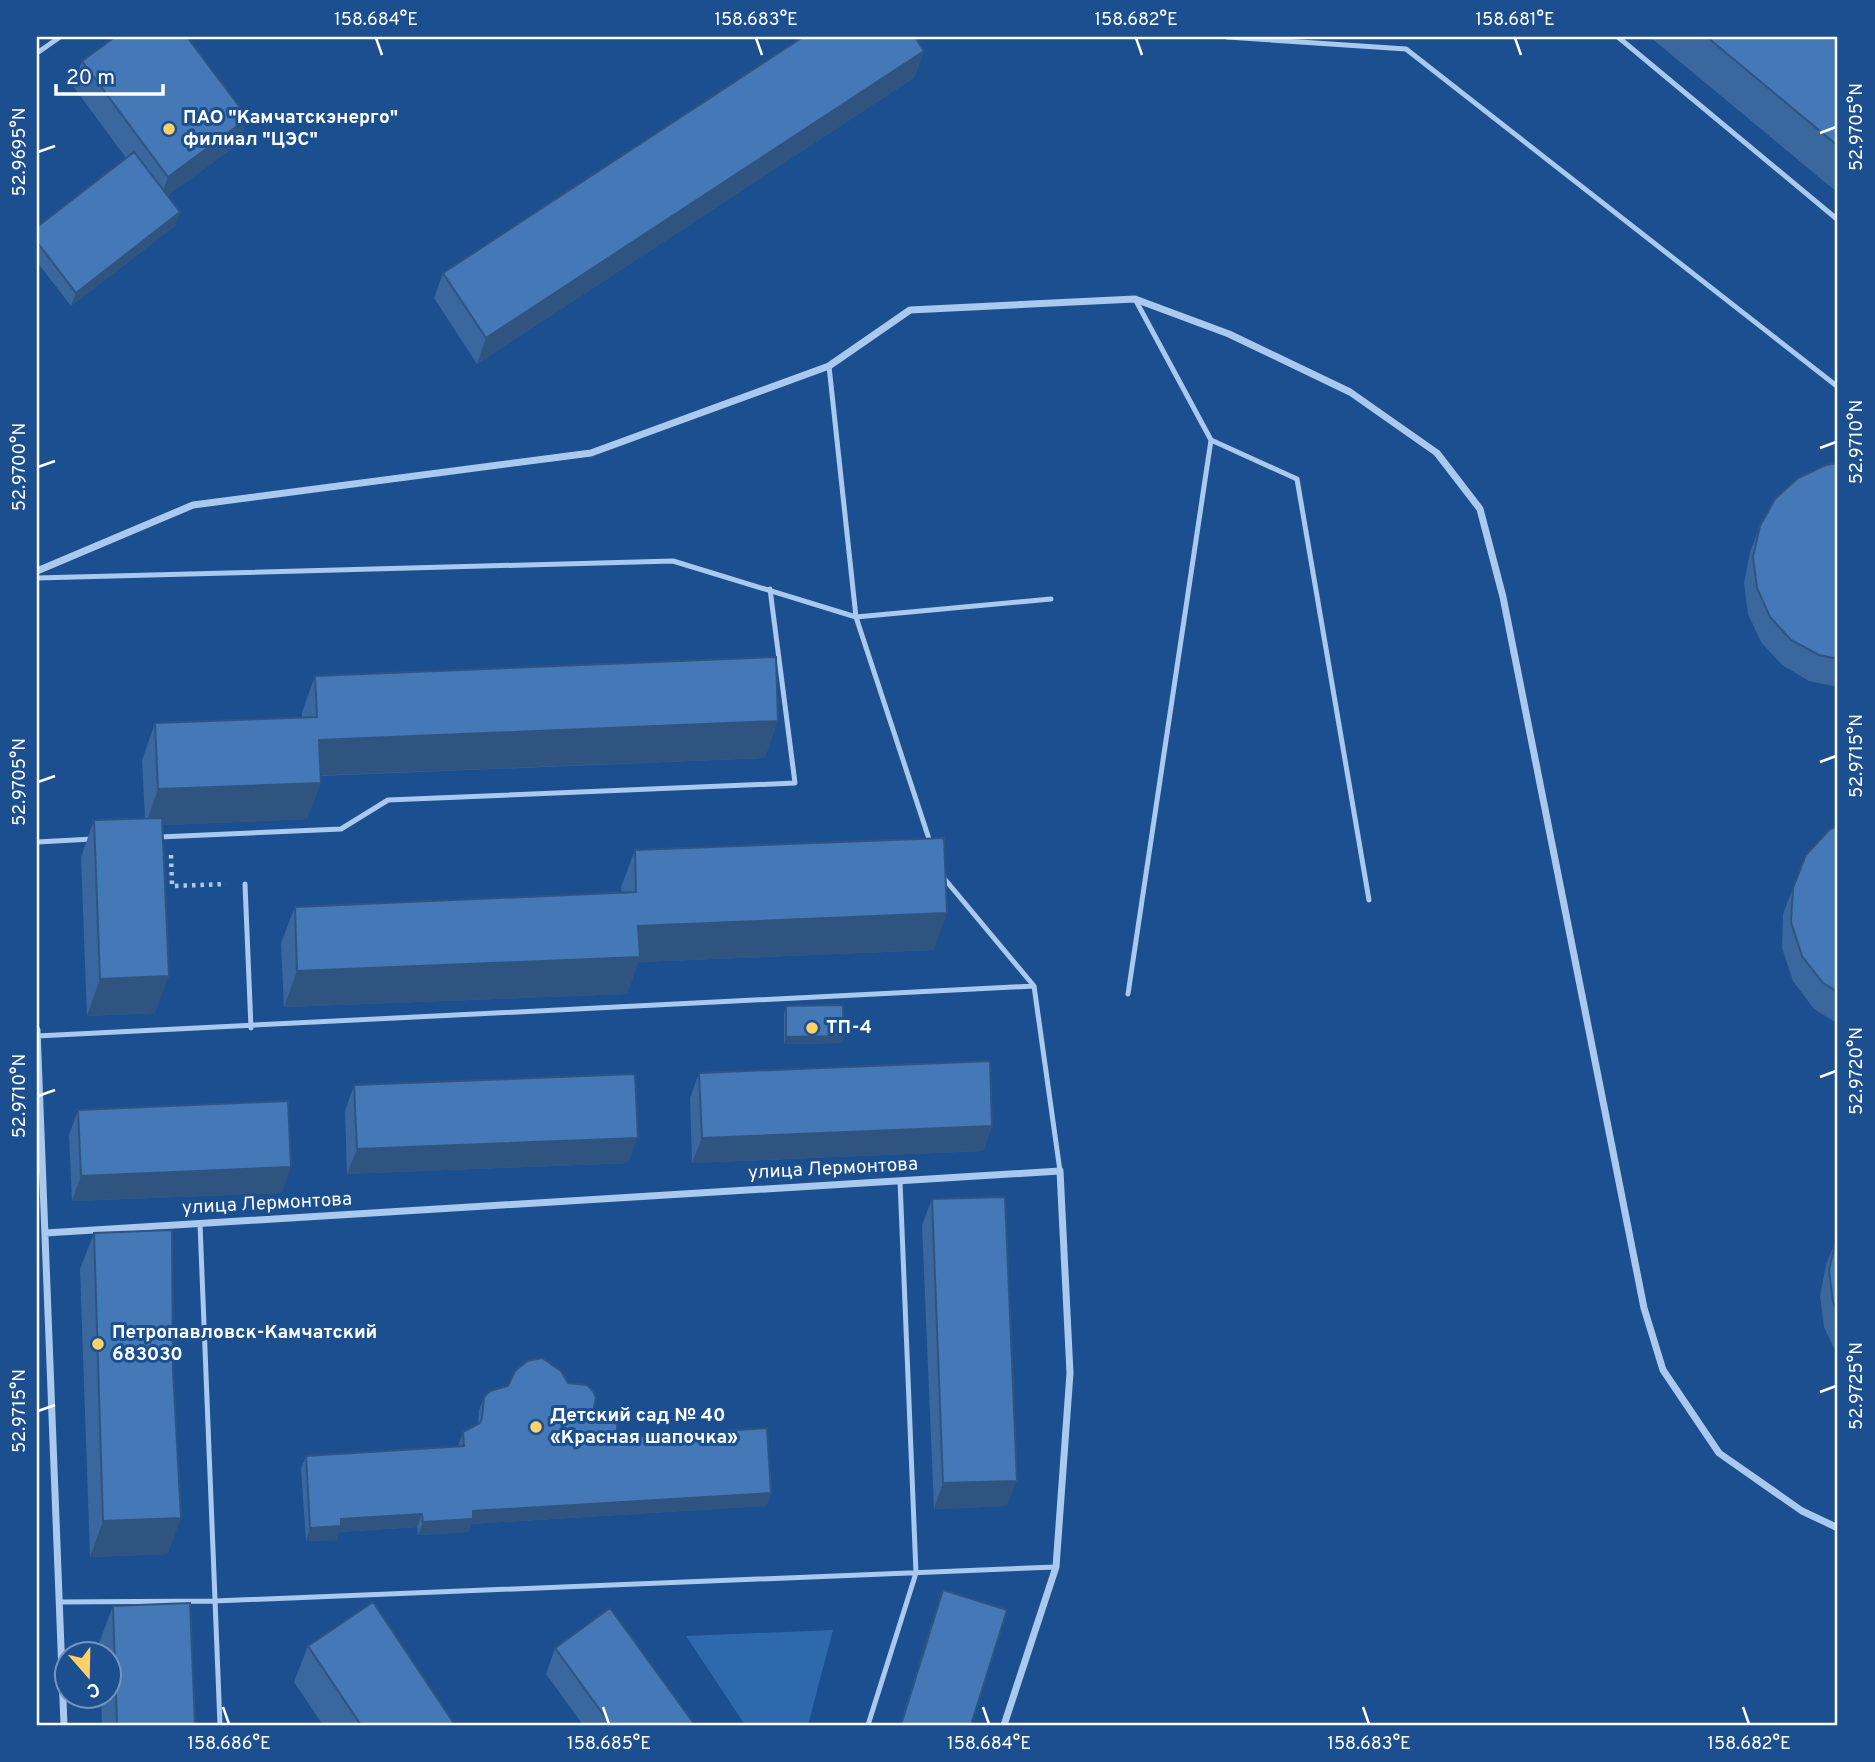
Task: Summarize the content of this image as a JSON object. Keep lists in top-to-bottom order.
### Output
{
  "streets": {
    "street": ["улица Лермонтова"]
  },
  "places": [
    "ПАО \"Камчатскэнерго\" филиал \"ЦЭС\"",
    "ТП-4",
    "Петропавловск-Камчатский 683030",
    "Детский сад № 40 «Красная шапочка»"
  ],
  "scale_bar": "20 m",
  "north": "bottom",
  "coordinates": [
    "158.684°E",
    "158.683°E",
    "158.682°E",
    "158.681°E",
    "52.9705°N",
    "52.9695°N",
    "52.9710°N",
    "52.9700°N",
    "52.9715°N",
    "52.9720°N",
    "52.9725°N",
    "158.686°E",
    "158.685°E"
  ]
}
